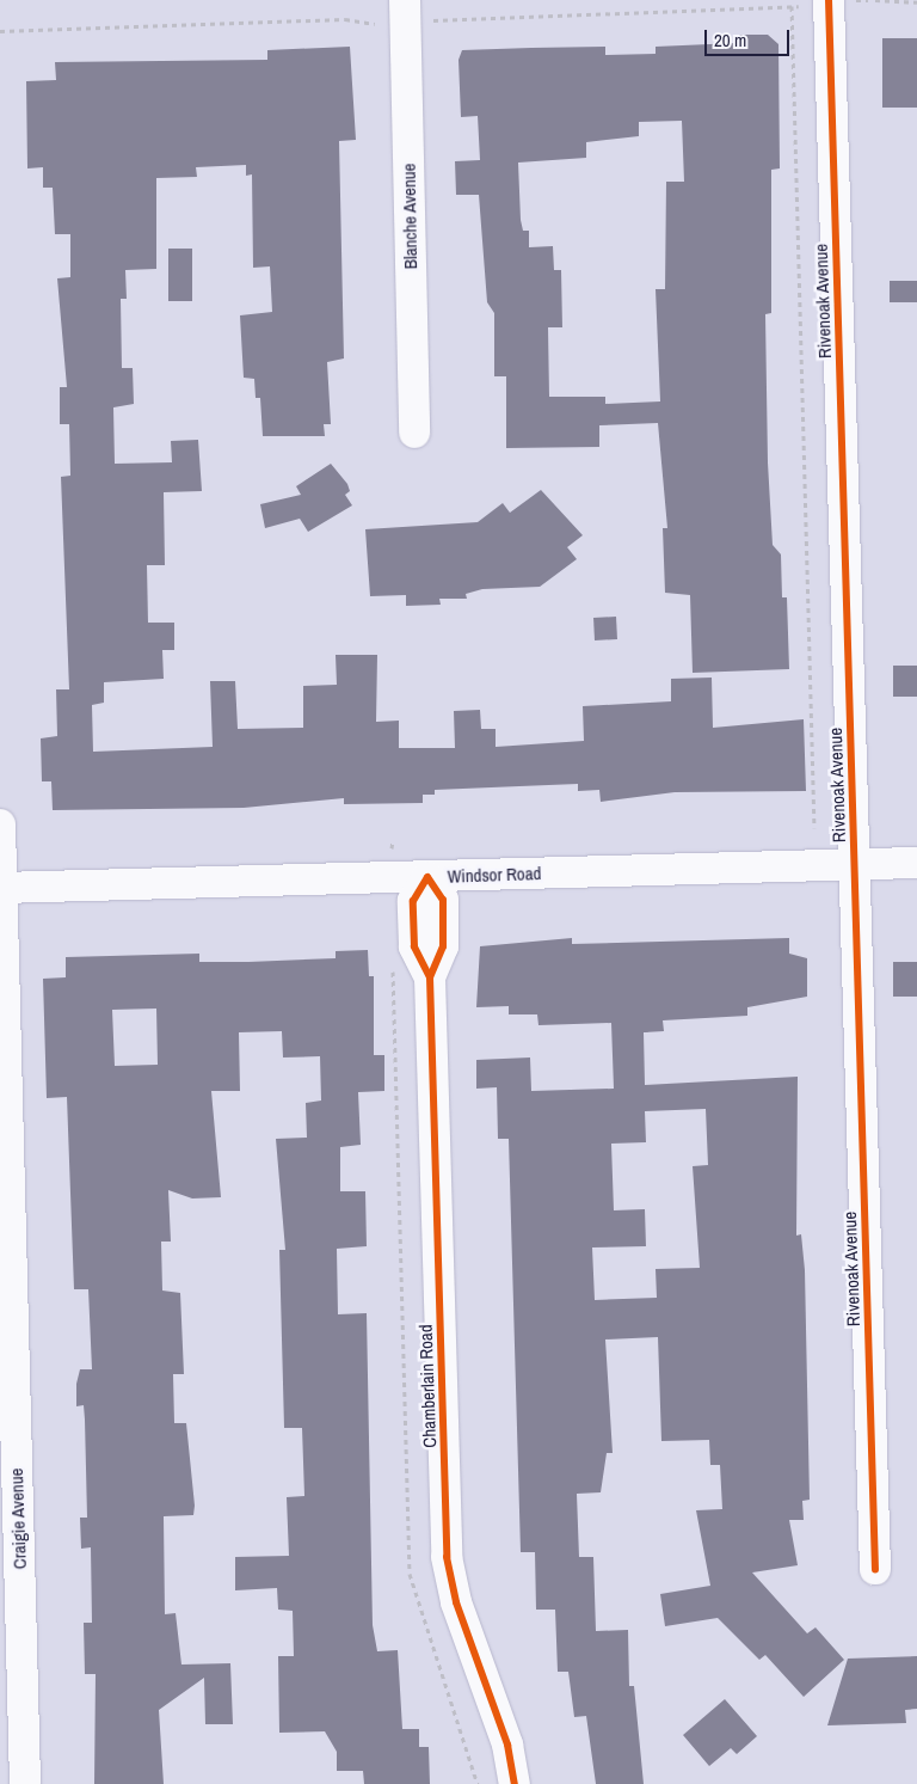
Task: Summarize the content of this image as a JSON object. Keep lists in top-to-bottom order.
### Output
{
  "streets": {
    "street": [
      "Blanche Avenue",
      "Rivenoak Avenue",
      "Windsor Road",
      "Chamberlain Road",
      "Craigie Avenue"
    ]
  },
  "crossings": [
    ["Rivenoak Avenue", "Windsor Road"],
    ["Windsor Road", "Chamberlain Road"],
    ["Windsor Road", "Craigie Avenue"]
  ],
  "scale_bar": "20 m"
}
